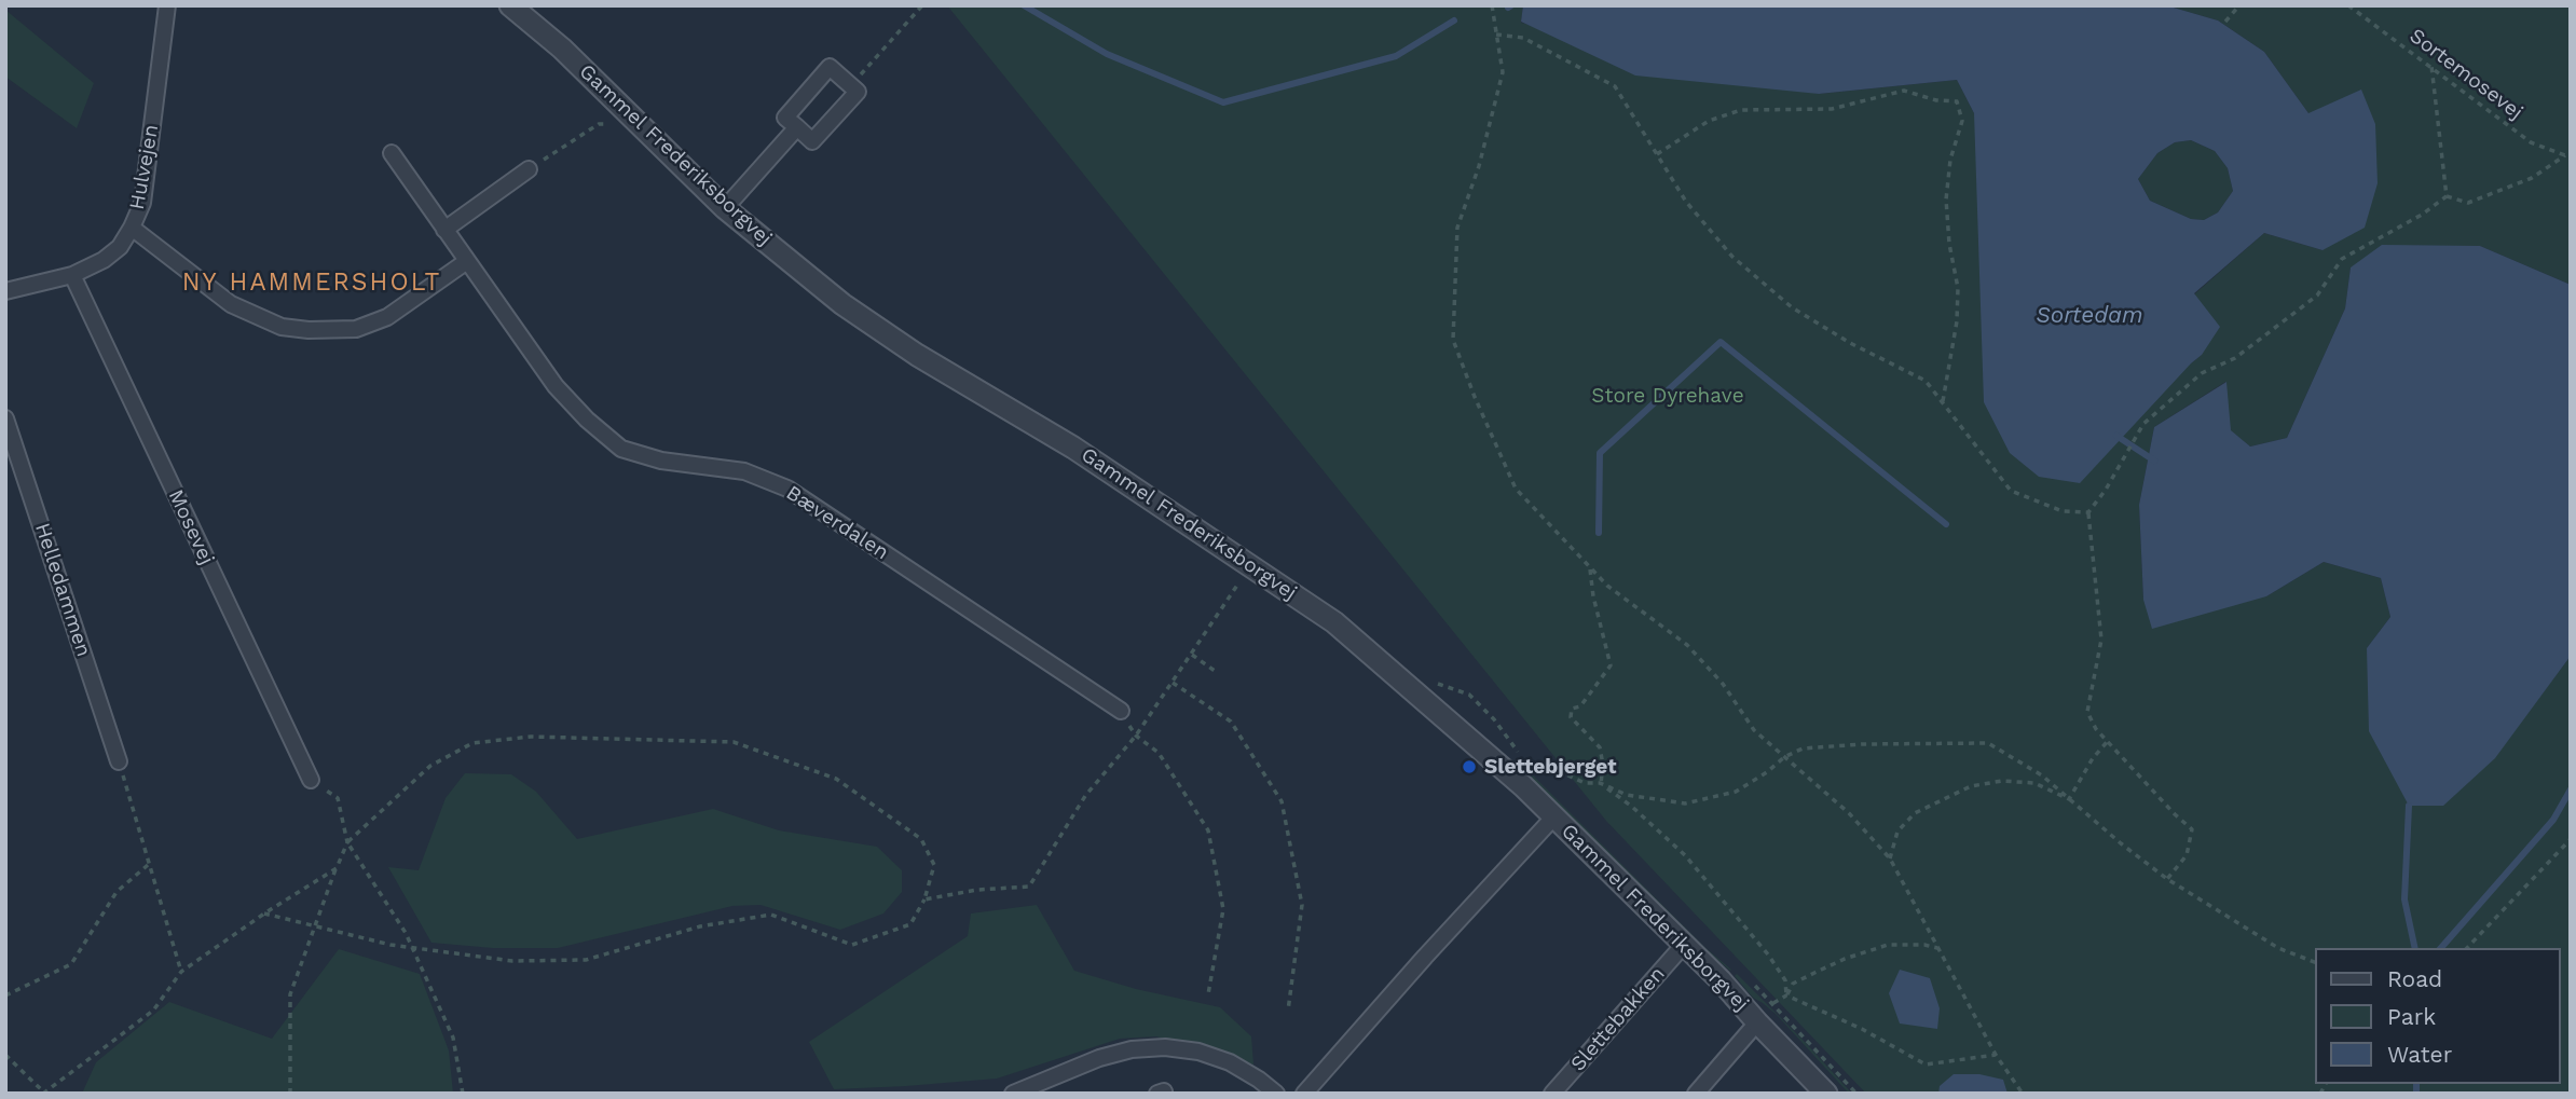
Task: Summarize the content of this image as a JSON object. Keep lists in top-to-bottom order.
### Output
{
  "streets": {
    "street": [
      "Gammel Frederiksborgvej",
      "Hulvejen",
      "Bæverdalen",
      "Mosevej",
      "Helledammen",
      "Slettebakken"
    ],
    "path": ["Sortemosevej"]
  },
  "crossings": [
    ["Gammel Frederiksborgvej", "Slettebakken"],
    ["Hulvejen", "Mosevej"]
  ],
  "districts": ["NY HAMMERSHOLT"],
  "water": ["Sortedam"],
  "parks": ["Store Dyrehave"],
  "places": ["Slettebjerget"],
  "legend": ["Road", "Park", "Water"]
}
